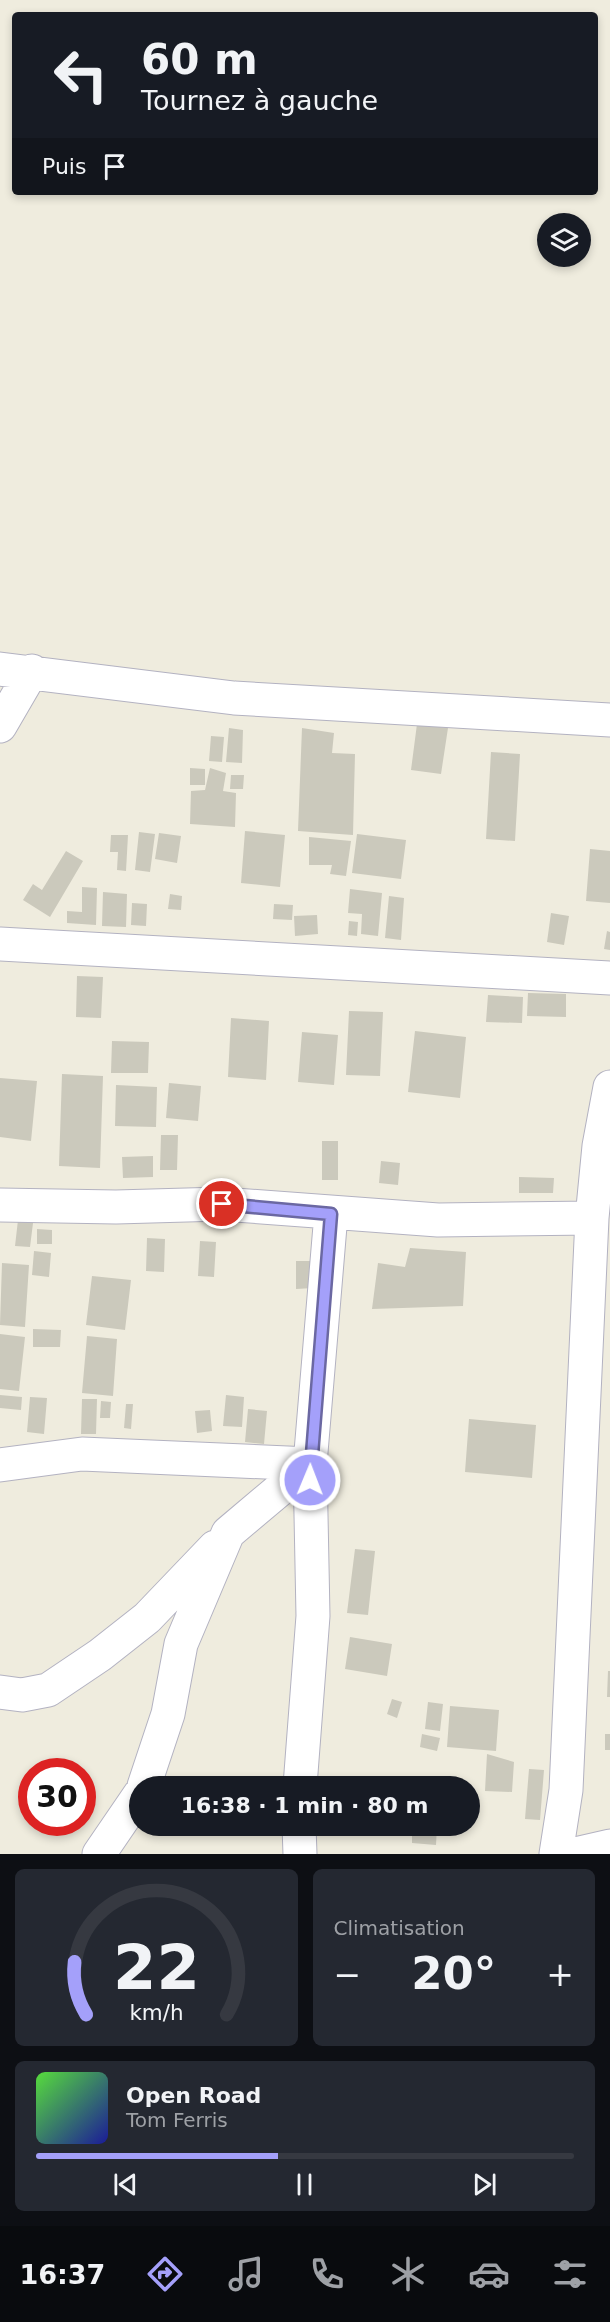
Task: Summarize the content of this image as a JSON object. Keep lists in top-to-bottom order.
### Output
{
  "page": {
    "turn": ["60 m", "Tournez à gauche"],
    "then": "Puis",
    "limit": "30",
    "trip": "16:38 · 1 min · 80 m",
    "tile": "Climatisation",
    "heat": ["−", "20°", "+"],
    "song": ["Open Road", "Tom Ferris"],
    "tabs": "16:37",
    "gauge": ["22", "km/h"]
  }
}
